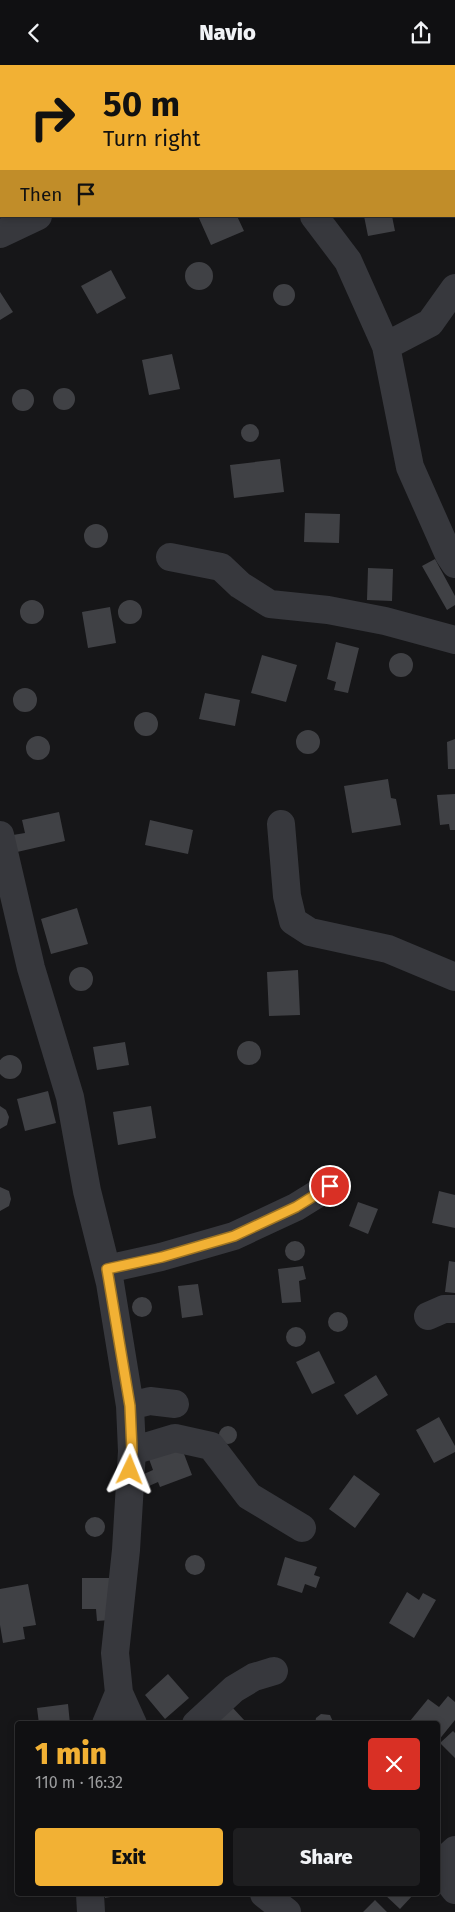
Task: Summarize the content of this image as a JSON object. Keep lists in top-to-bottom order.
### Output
{
  "page": {
    "header": "Navio",
    "turn": ["50 m", "Turn right"],
    "then": "Then",
    "heading": ["1 min", "110 m · 16:32"],
    "buttons": ["Exit", "Share"]
  }
}
